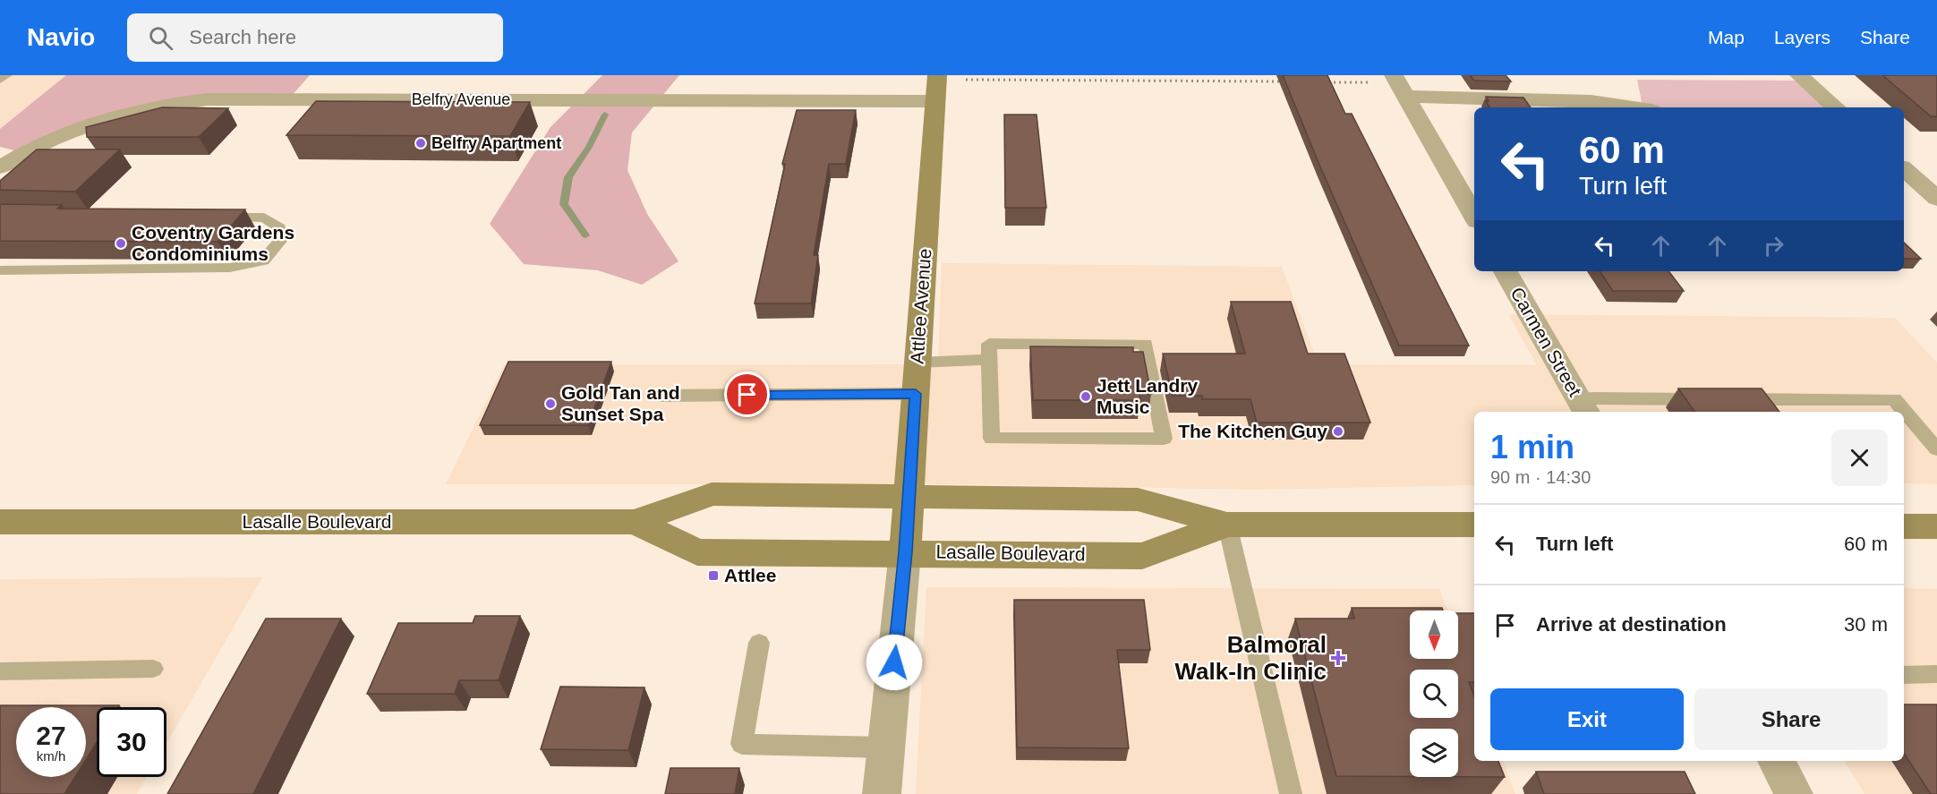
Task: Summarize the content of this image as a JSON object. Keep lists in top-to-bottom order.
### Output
{
  "streets": {
    "main road": ["Attlee Avenue", "Lasalle Boulevard"],
    "street": ["Belfry Avenue", "Carmen Street"]
  },
  "crossings": [
    ["Belfry Avenue", "Attlee Avenue"],
    ["Attlee Avenue", "Lasalle Boulevard"]
  ],
  "places": {
    "other": [
      "Belfry Apartment",
      "Coventry Gardens Condominiums",
      "Jett Landry Music",
      "Gold Tan and Sunset Spa",
      "The Kitchen Guy"
    ],
    "transit": ["Attlee"],
    "health": ["Balmoral Walk-In Clinic"]
  },
  "north": "bottom",
  "page": {
    "header": "Navio",
    "search": "Search here",
    "nav": ["Map", "Layers", "Share"],
    "turn": ["60 m", "Turn left"],
    "heading": ["1 min", "90 m · 14:30"],
    "list": [
      {
        "name": "Turn left",
        "value": "60 m"
      },
      {
        "name": "Arrive at destination",
        "value": "30 m"
      }
    ],
    "buttons": ["Exit", "Share"],
    "speed": "27 km/h",
    "limit": "30"
  }
}
